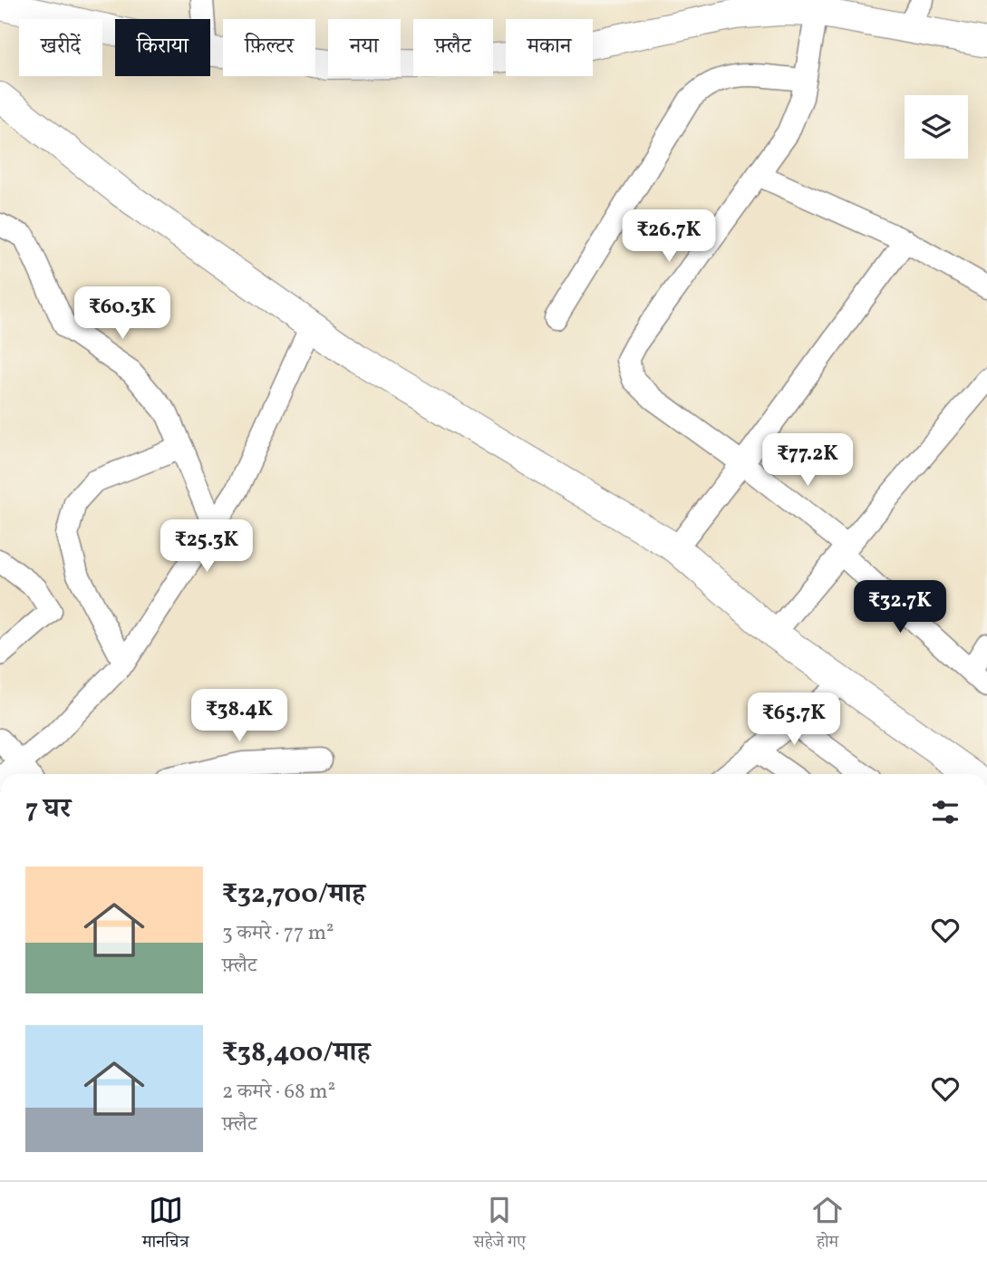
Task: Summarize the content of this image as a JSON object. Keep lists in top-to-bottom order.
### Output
{
  "page": {
    "chip": [
      "खरीदें",
      "किराया",
      "फ़िल्टर",
      "नया",
      "फ़्लैट",
      "मकान"
    ],
    "price": [
      "₹26.7K",
      "₹60.3K",
      "₹77.2K",
      "₹25.3K",
      "₹32.7K",
      "₹38.4K",
      "₹65.7K"
    ],
    "heading": "7 घर",
    "list": [
      {
        "name": "₹32,700/माह",
        "note": "3 कमरे · 77 m² · फ़्लैट"
      },
      {
        "name": "₹38,400/माह",
        "note": "2 कमरे · 68 m² · फ़्लैट"
      }
    ],
    "tabs": ["मानचित्र", "सहेजे गए", "होम"]
  }
}
